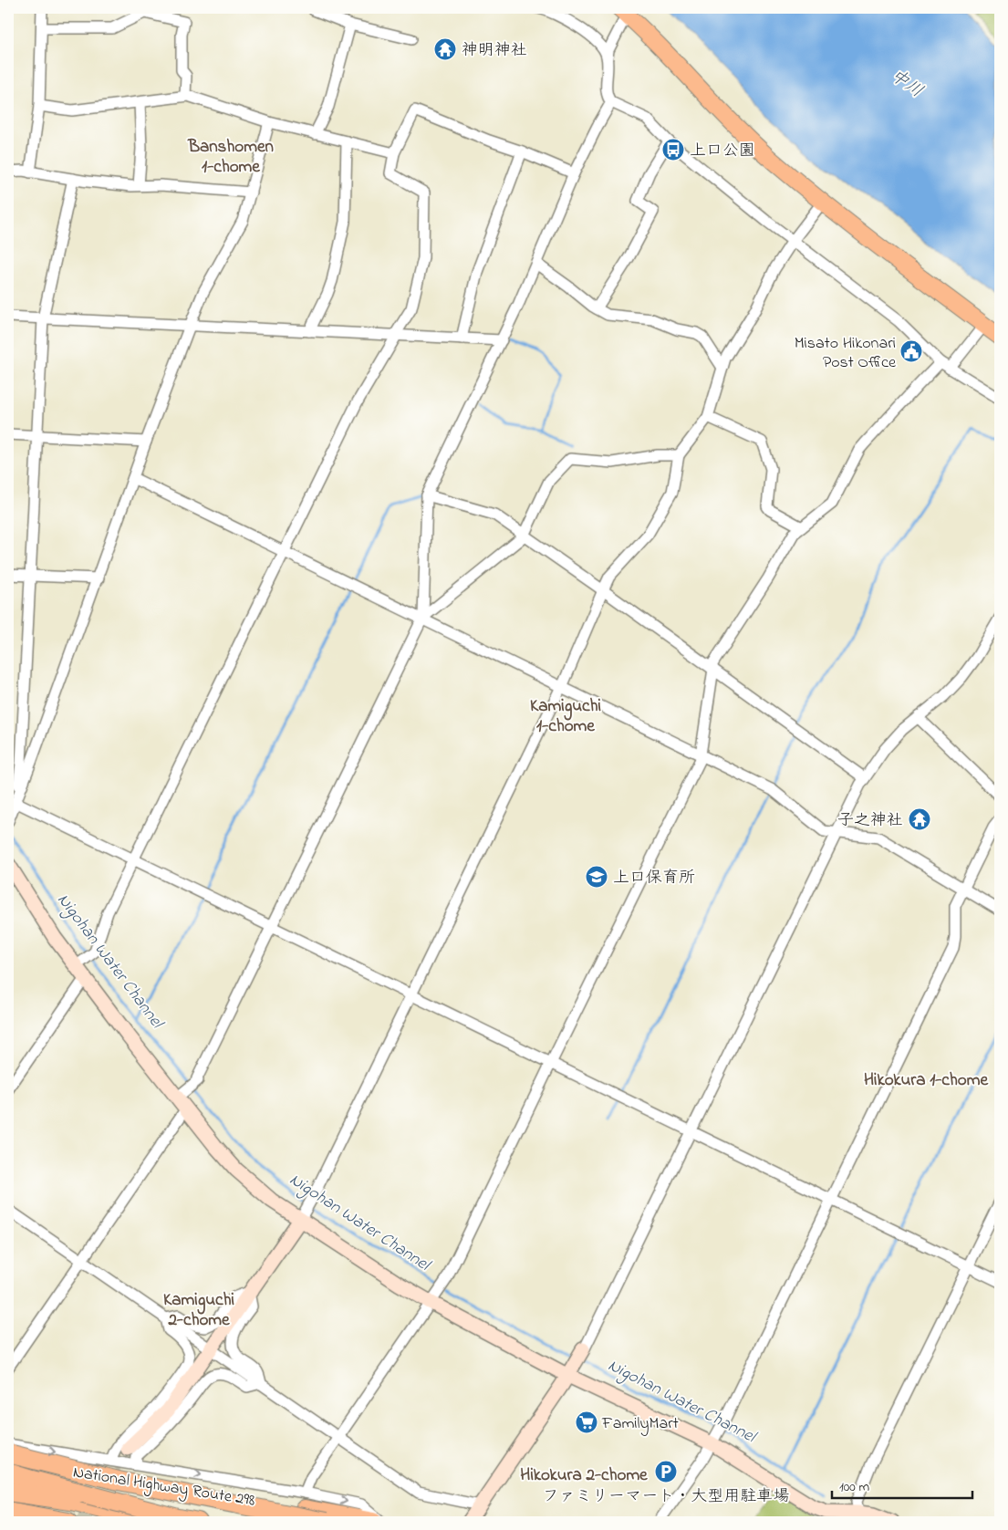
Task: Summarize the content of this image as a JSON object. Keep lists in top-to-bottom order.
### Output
{
  "streets": {
    "highway": ["National Highway Route 298"]
  },
  "districts": [
    "Banshomen 1-chome",
    "Kamiguchi 1-chome",
    "Hikokura 1-chome",
    "Kamiguchi 2-chome",
    "Hikokura 2-chome"
  ],
  "water": ["中川", "Nigohan Water Channel"],
  "places": {
    "temple": ["神明神社", "子之神社"],
    "bus stop": ["上口公園"],
    "public building": ["Misato Hikonari Post Office"],
    "school or university": ["上口保育所"],
    "supermarket": ["FamilyMart"],
    "parking": ["ファミリーマート・大型用駐車場"]
  },
  "scale_bar": "100 m"
}
